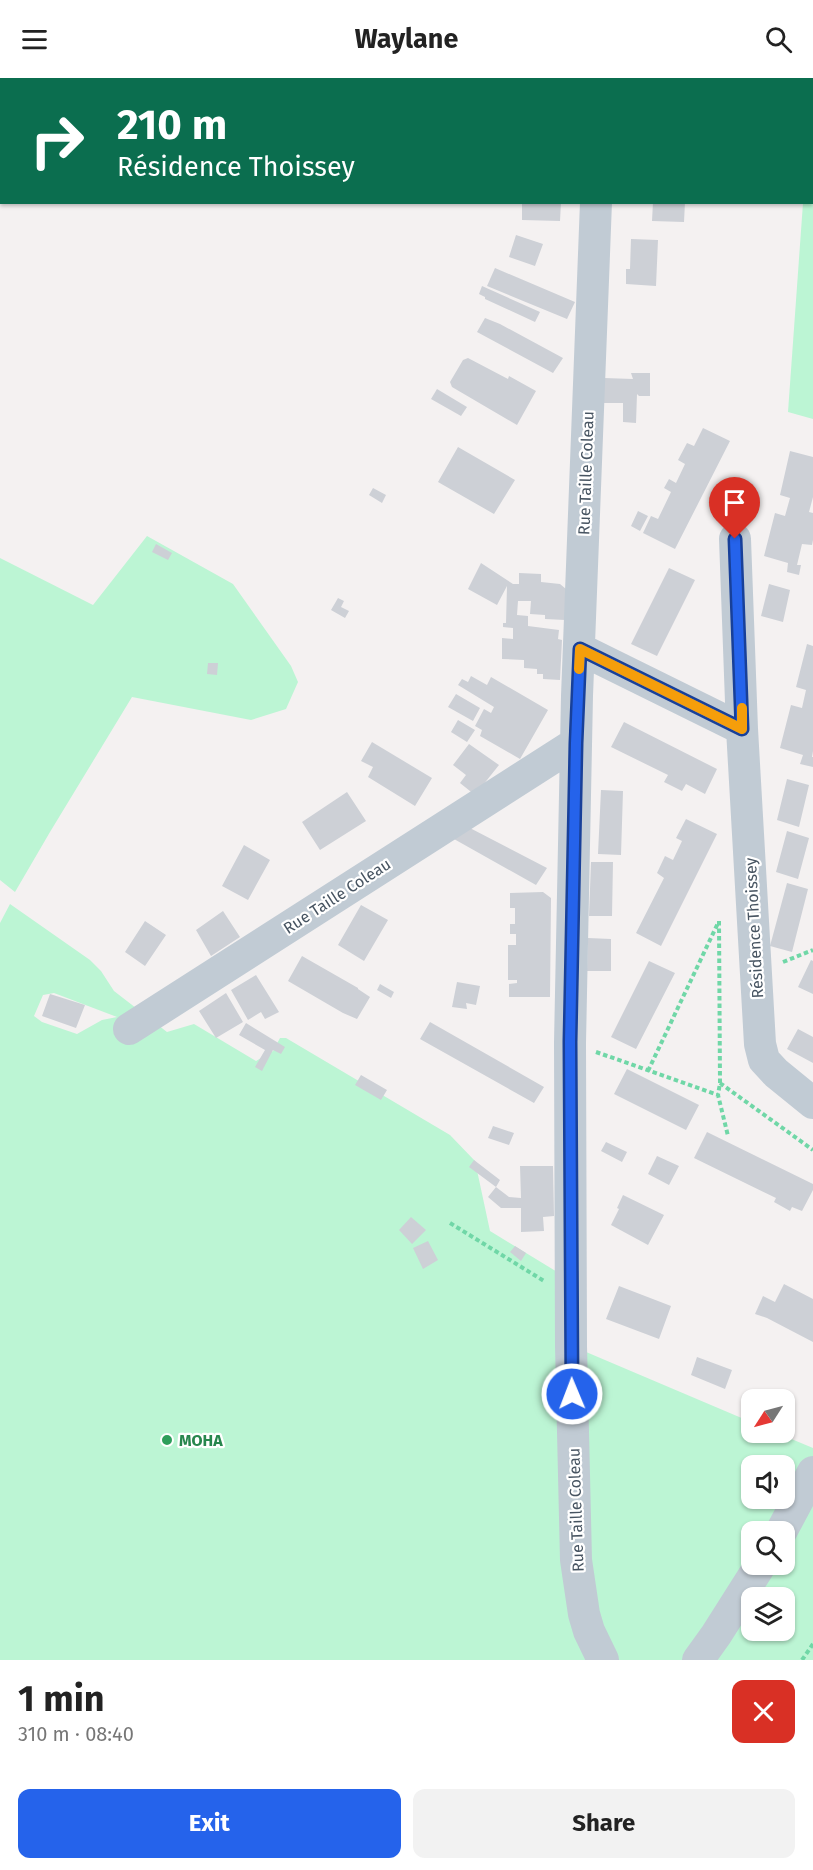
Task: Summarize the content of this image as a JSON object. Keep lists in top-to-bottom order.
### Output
{
  "streets": {
    "street": ["Rue Taille Coleau", "Résidence Thoissey"]
  },
  "places": ["MOHA"],
  "north": "bottom left",
  "page": {
    "header": "Waylane",
    "turn": ["210 m", "Résidence Thoissey"],
    "heading": ["1 min", "310 m · 08:40"],
    "buttons": ["Exit", "Share"]
  }
}
